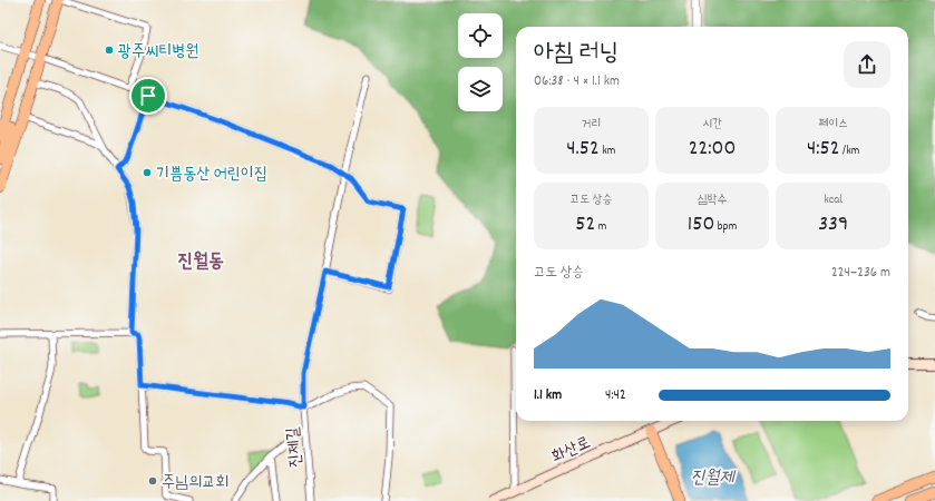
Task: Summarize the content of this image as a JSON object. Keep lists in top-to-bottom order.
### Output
{
  "streets": {
    "main road": ["화산로"],
    "street": ["진제길"]
  },
  "districts": ["진월동"],
  "water": ["진월제"],
  "places": ["광주씨티병원", "기쁨동산 어린이집", "주님의교회"],
  "page": {
    "heading": ["아침 러닝", "06:38 · 4 × 1.1 km"],
    "stats": [
      ["거리", "4.52 km"],
      ["시간", "22:00"],
      ["페이스", "4:52 /km"],
      ["고도 상승", "52 m"],
      ["심박수", "150 bpm"],
      ["kcal", "339"]
    ],
    "chart": ["고도 상승", "224–236 m"],
    "list": [
      {
        "name": "1.1 km",
        "note": "4:42"
      }
    ]
  }
}
